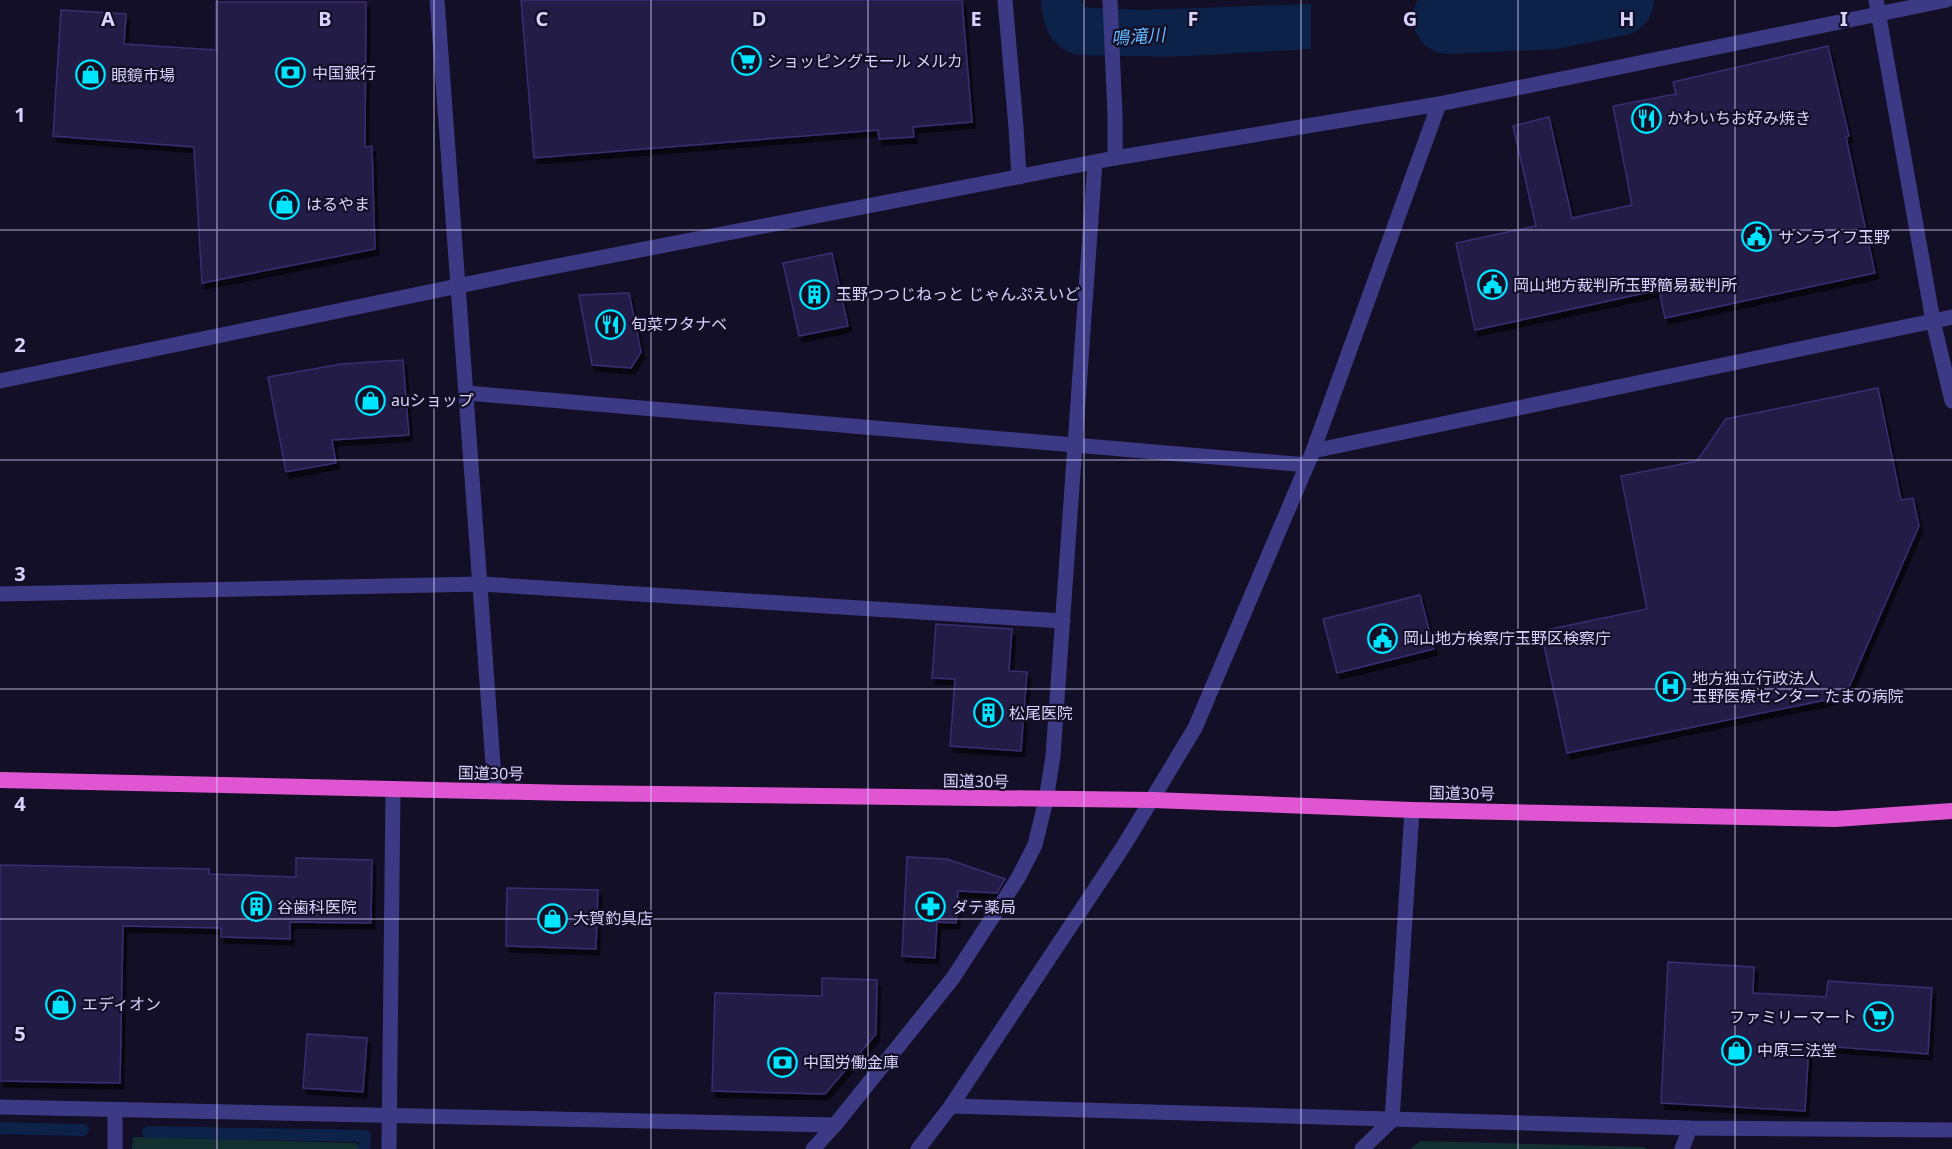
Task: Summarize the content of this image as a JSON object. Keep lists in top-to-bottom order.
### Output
{
  "streets": {
    "highway": ["国道30号"]
  },
  "water": ["鳴滝川"],
  "places": {
    "supermarket": ["ショッピングモール メルカ", "ファミリーマート"],
    "bank": ["中国銀行", "中国労働金庫"],
    "shop": [
      "眼鏡市場",
      "はるやま",
      "auショップ",
      "大賀釣具店",
      "エディオン",
      "中原三法堂"
    ],
    "restaurant": ["かわいちお好み焼き", "旬菜ワタナベ"],
    "public building": ["サンライフ玉野", "岡山地方裁判所玉野簡易裁判所", "岡山地方検察庁玉野区検察庁"],
    "building": ["玉野つつじねっと じゃんぷえいど", "松尾医院", "谷歯科医院"],
    "hospital": ["地方独立行政法人 玉野医療センター たまの病院"],
    "pharmacy": ["ダテ薬局"]
  },
  "grid": {
    "columns": [
      "A",
      "B",
      "C",
      "D",
      "E",
      "F",
      "G",
      "H",
      "I"
    ],
    "rows": [
      "1",
      "2",
      "3",
      "4",
      "5"
    ]
  }
}
